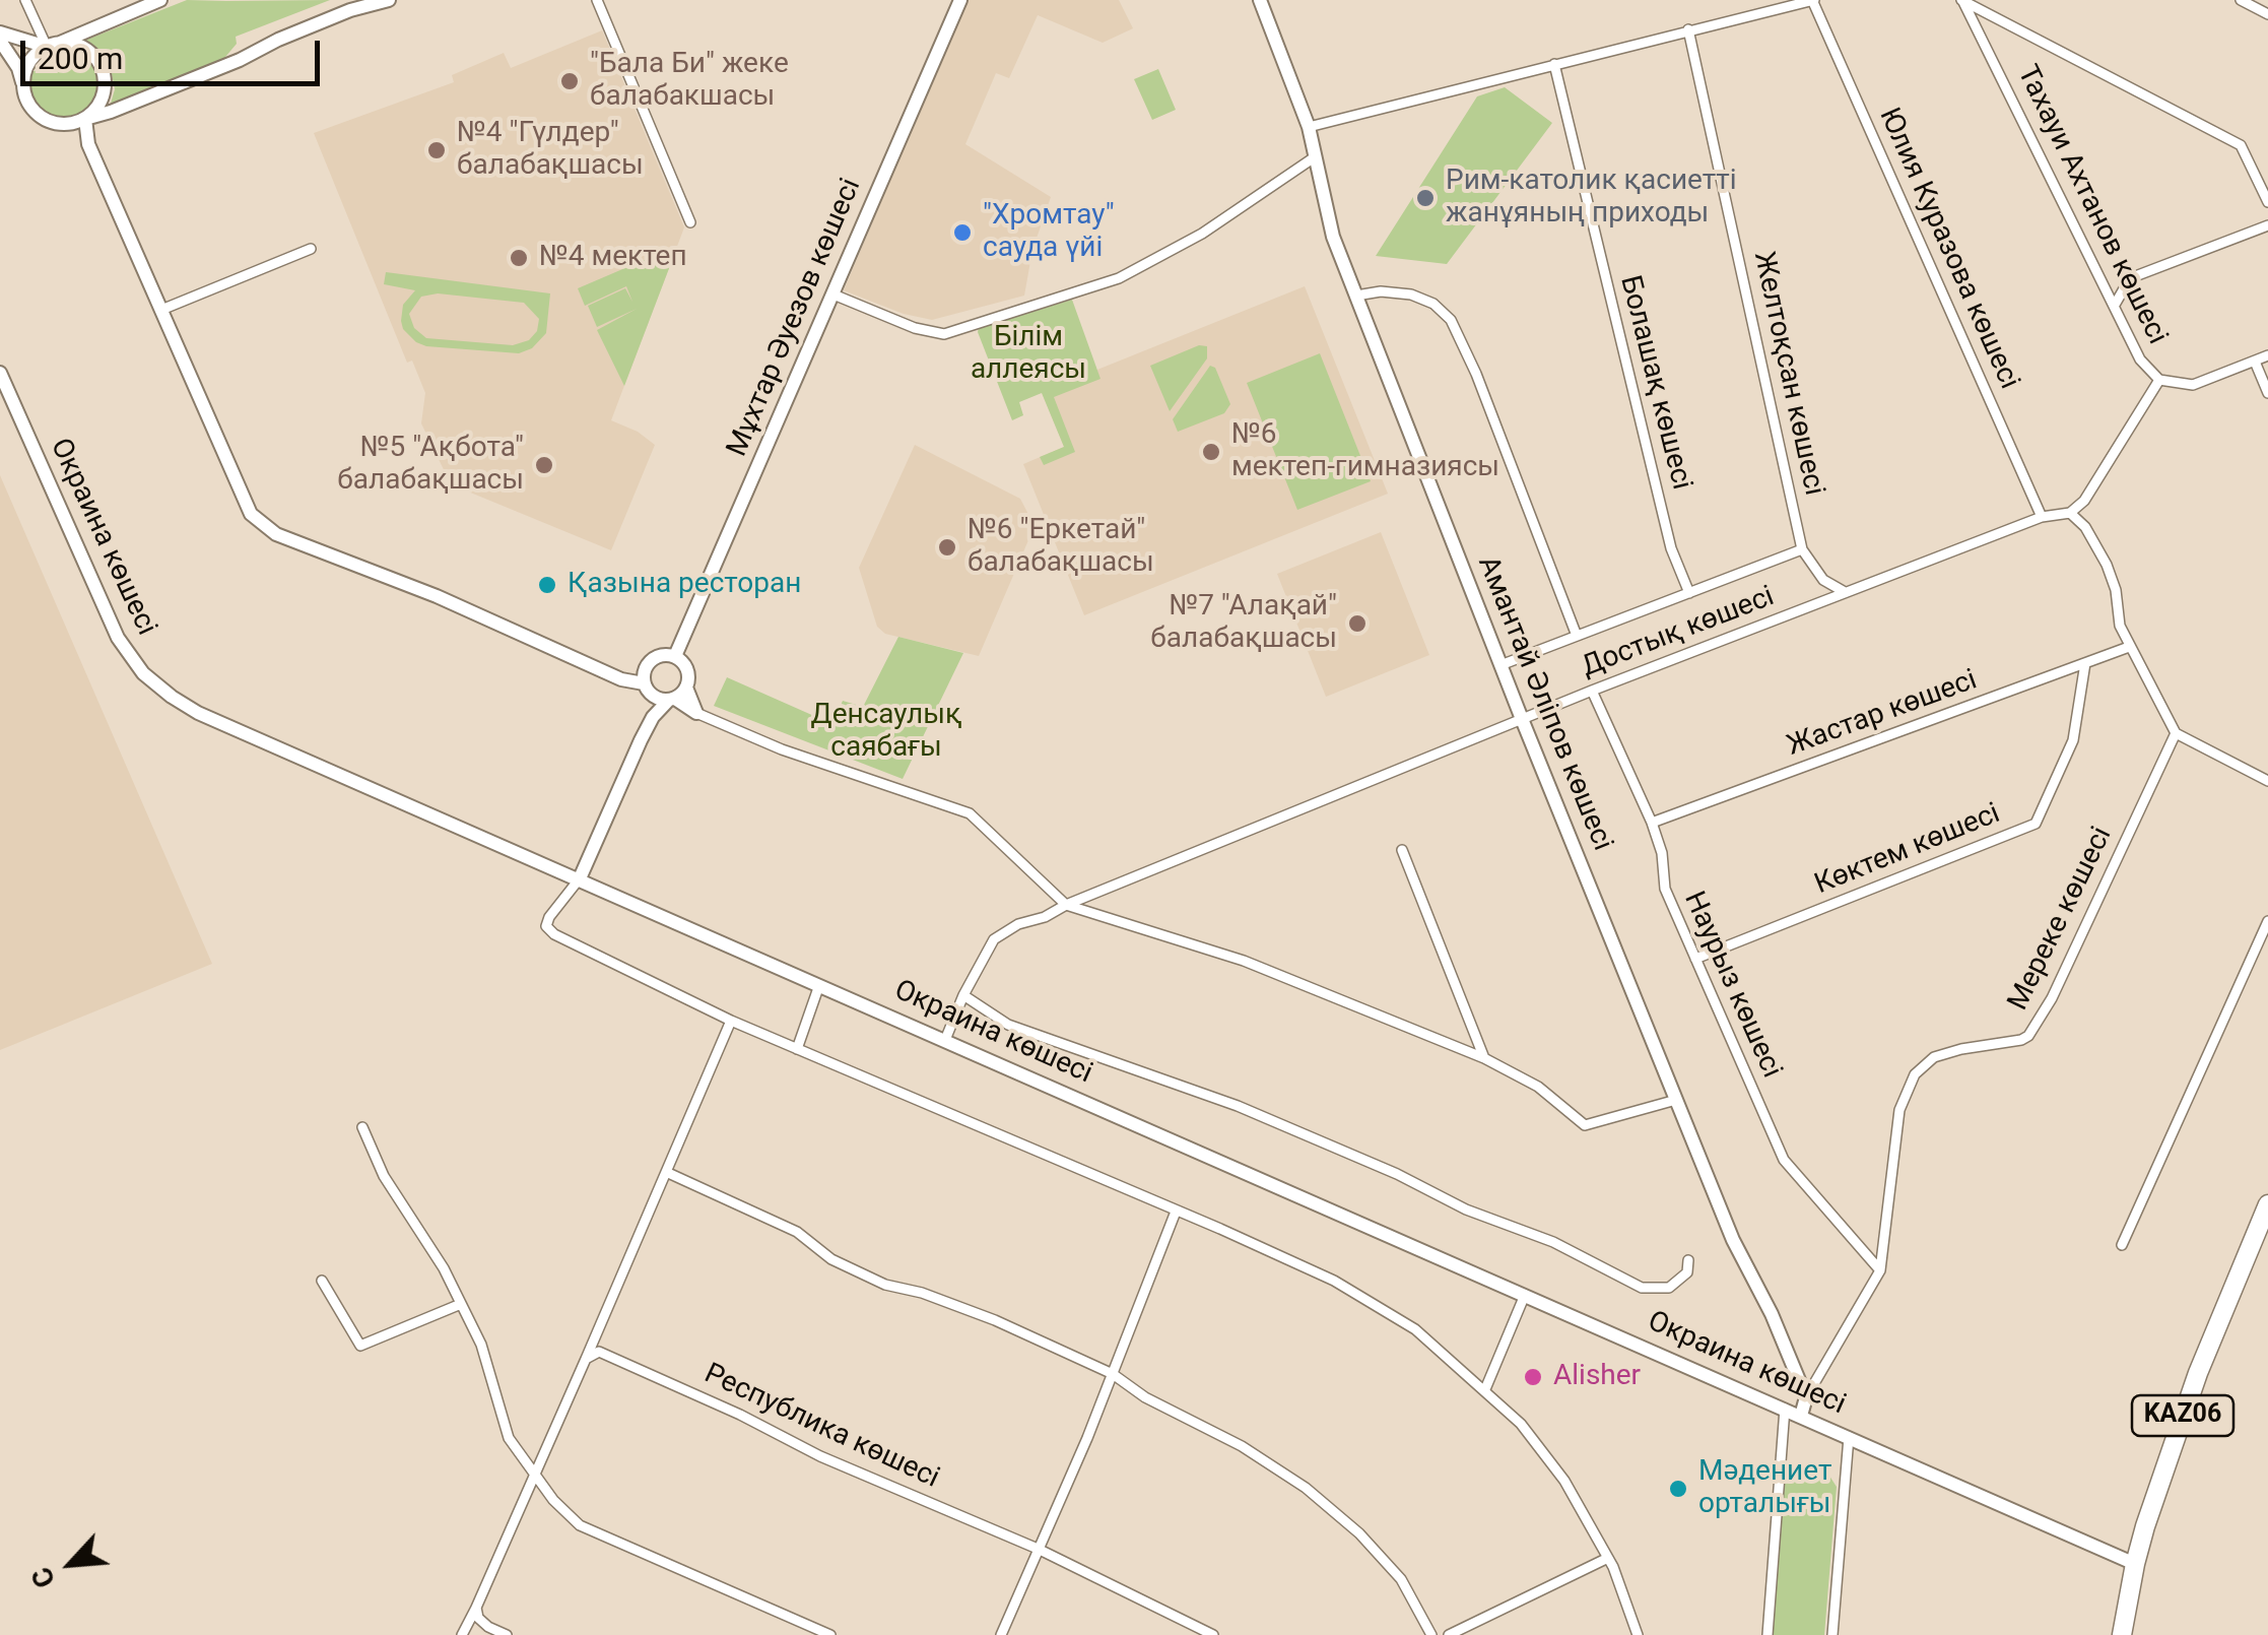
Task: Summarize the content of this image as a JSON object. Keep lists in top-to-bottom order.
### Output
{
  "streets": {
    "highway": ["KАZ06"],
    "main road": ["Мұхтар Әуезов көшесі", "Окраина көшесі", "Амантай Әліпов көшесі"],
    "street": [
      "Тахауи Ахтанов көшесі",
      "Юлия Куразова көшесі",
      "Желтоқсан көшесі",
      "Болашақ көшесі",
      "Достық көшесі",
      "Жастар көшесі",
      "Көктем көшесі",
      "Мереке көшесі",
      "Наурыз көшесі",
      "Республика көшесі"
    ]
  },
  "crossings": [
    ["Юлия Куразова көшесі", "Достық көшесі"],
    ["Желтоқсан көшесі", "Достық көшесі"],
    ["Окраина көшесі", "Достық көшесі"],
    ["Окраина көшесі", "KАZ06"],
    ["Достық көшесі", "Амантай Әліпов көшесі"],
    ["Достық көшесі", "Наурыз көшесі"],
    ["Амантай Әліпов көшесі", "Мереке көшесі"],
    ["Жастар көшесі", "Көктем көшесі"],
    ["Жастар көшесі", "Наурыз көшесі"],
    ["Көктем көшесі", "Наурыз көшесі"],
    ["Мереке көшесі", "Наурыз көшесі"]
  ],
  "parks": ["Білім аллеясы", "Денсаулық саябағы"],
  "places": [
    "\"Бала Би\" жеке балабакшасы",
    "№4 \"Гүлдер\" балабақшасы",
    "Рим-католик қасиетті жанұяның приходы",
    "\"Хромтау\" сауда үйі",
    "№4 мектеп",
    "№6 мектеп-гимназиясы",
    "№5 \"Ақбота\" балабақшасы",
    "№6 \"Еркетай\" балабақшасы",
    "Қазына ресторан",
    "№7 \"Алақай\" балабақшасы",
    "Alisher",
    "Мәдениет орталығы"
  ],
  "scale_bar": "200 m",
  "north": "bottom left"
}
